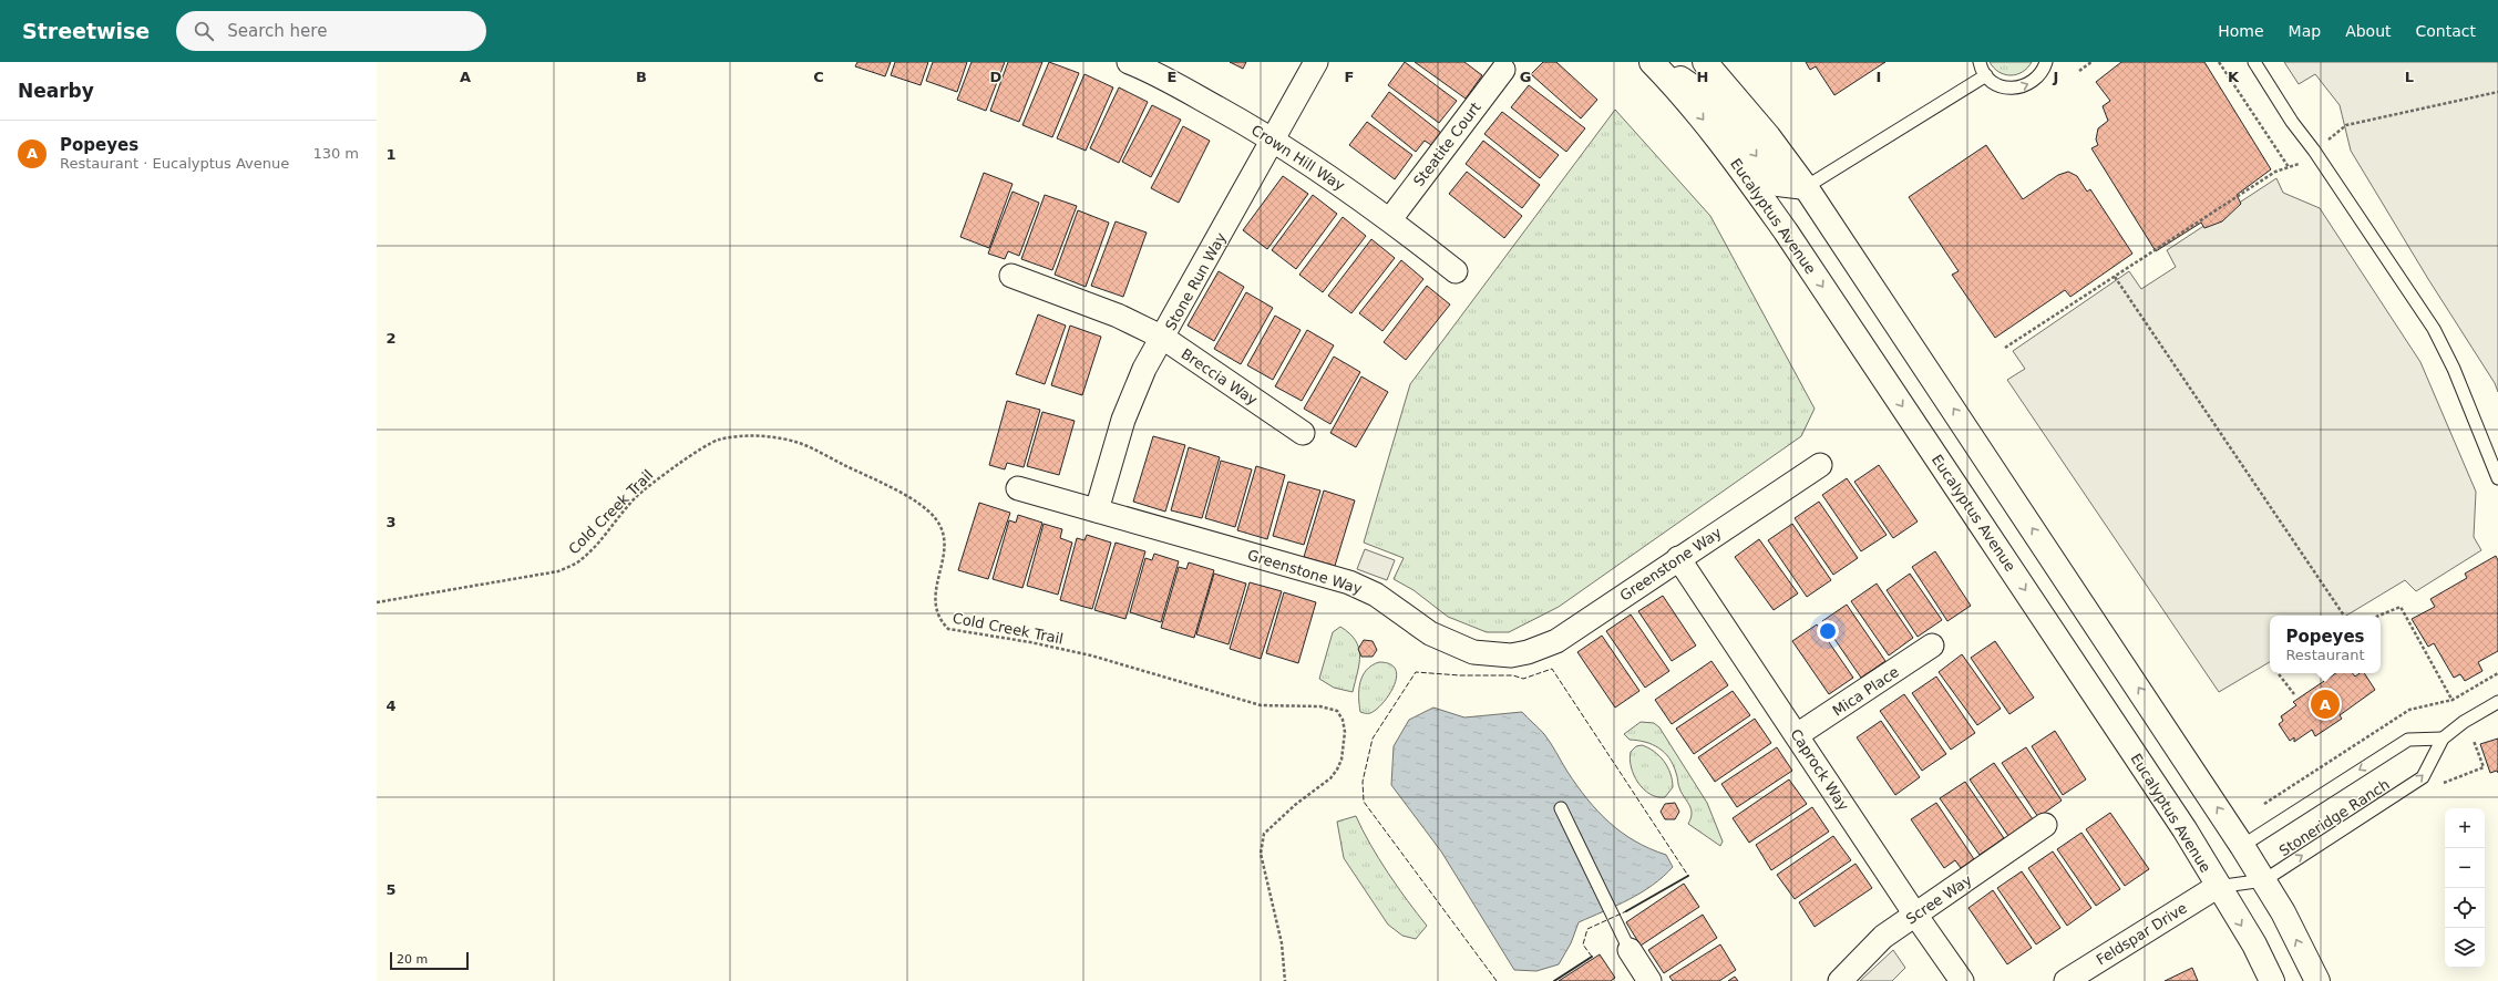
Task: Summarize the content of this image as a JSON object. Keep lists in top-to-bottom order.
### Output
{
  "streets": {
    "main road": ["Eucalyptus Avenue"],
    "street": [
      "Steatite Court",
      "Crown Hill Way",
      "Stone Run Way",
      "Breccia Way",
      "Greenstone Way",
      "Mica Place",
      "Caprock Way",
      "Scree Way",
      "Feldspar Drive"
    ],
    "lane": ["Stoneridge Ranch"],
    "path": ["Cold Creek Trail"]
  },
  "crossings": [
    ["Steatite Court", "Crown Hill Way"],
    ["Crown Hill Way", "Stone Run Way"],
    ["Eucalyptus Avenue", "Stoneridge Ranch"],
    ["Eucalyptus Avenue", "Feldspar Drive"],
    ["Stone Run Way", "Breccia Way"],
    ["Stone Run Way", "Greenstone Way"],
    ["Greenstone Way", "Caprock Way"],
    ["Mica Place", "Caprock Way"],
    ["Caprock Way", "Scree Way"],
    ["Stoneridge Ranch", "Feldspar Drive"]
  ],
  "scale_bar": "20 m",
  "page": {
    "header": "Streetwise",
    "search": "Search here",
    "nav": [
      "Home",
      "Map",
      "About",
      "Contact"
    ],
    "heading": "Nearby",
    "list": [
      {
        "mark": "A",
        "name": "Popeyes",
        "note": "Restaurant · Eucalyptus Avenue",
        "value": "130 m"
      }
    ],
    "popup": ["Popeyes", "Restaurant"],
    "pins": "A",
    "map_buttons": ["+", "−"],
    "scale": "20 m"
  },
  "grid": {
    "columns": [
      "A",
      "B",
      "C",
      "D",
      "E",
      "F",
      "G",
      "H",
      "I",
      "J",
      "K",
      "L"
    ],
    "rows": [
      "1",
      "2",
      "3",
      "4",
      "5"
    ]
  }
}
